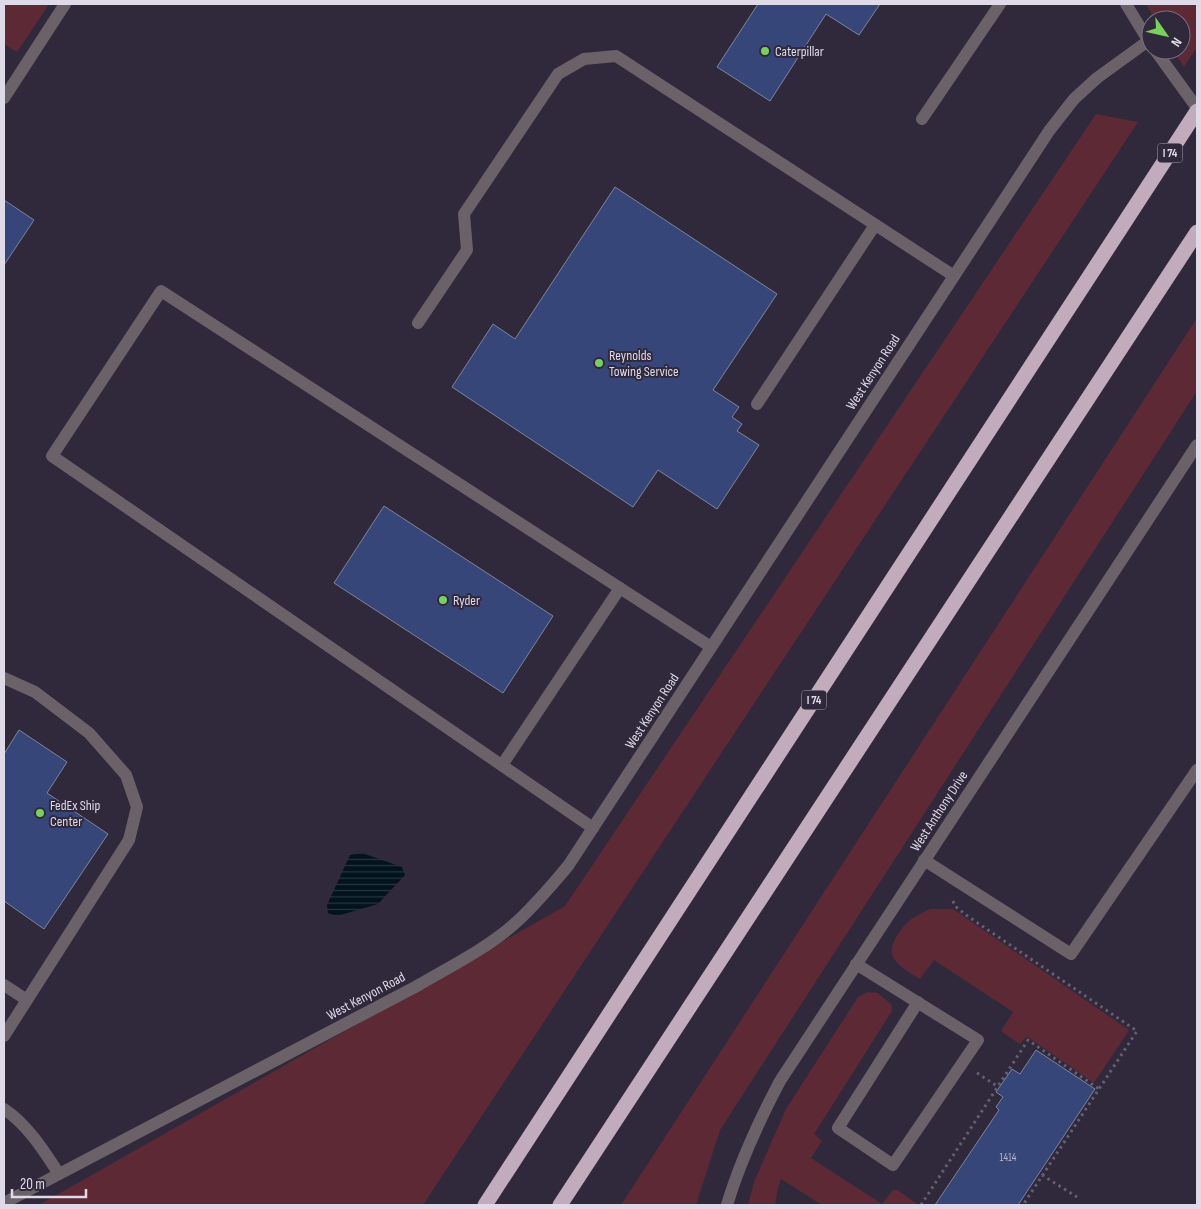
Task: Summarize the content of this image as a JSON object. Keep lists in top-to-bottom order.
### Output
{
  "streets": {
    "highway": ["I 74"],
    "street": ["West Kenyon Road", "West Anthony Drive"]
  },
  "places": [
    "Caterpillar",
    "Reynolds Towing Service",
    "Ryder",
    "FedEx Ship Center"
  ],
  "house_numbers": ["1414"],
  "scale_bar": "20 m",
  "north": "bottom right"
}
